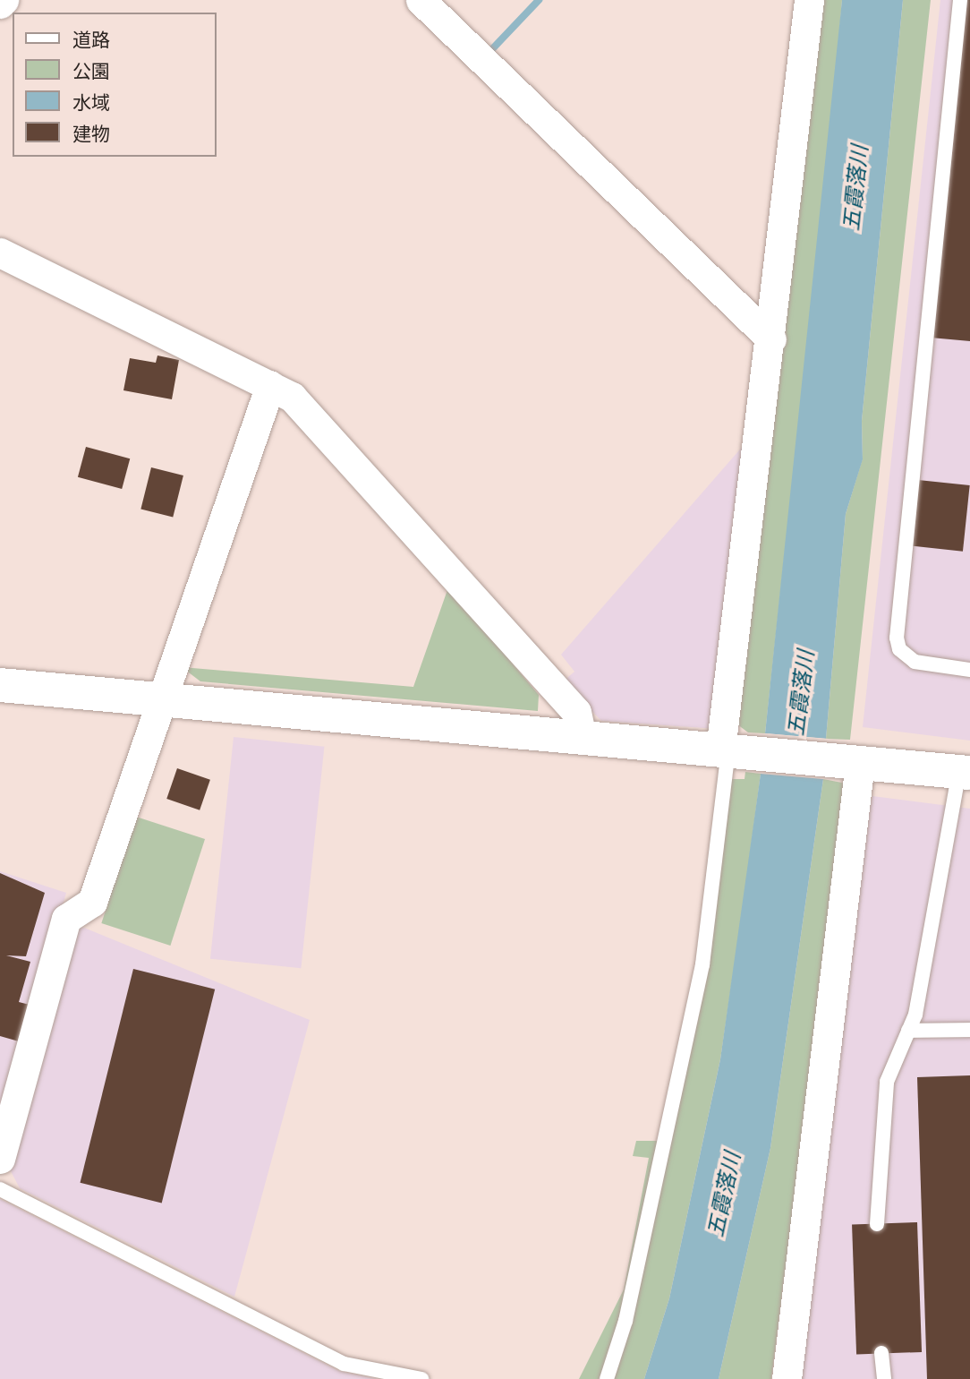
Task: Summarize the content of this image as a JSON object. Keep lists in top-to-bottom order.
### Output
{
  "water": ["五霞落川"],
  "legend": [
    "道路",
    "公園",
    "水域",
    "建物"
  ]
}
